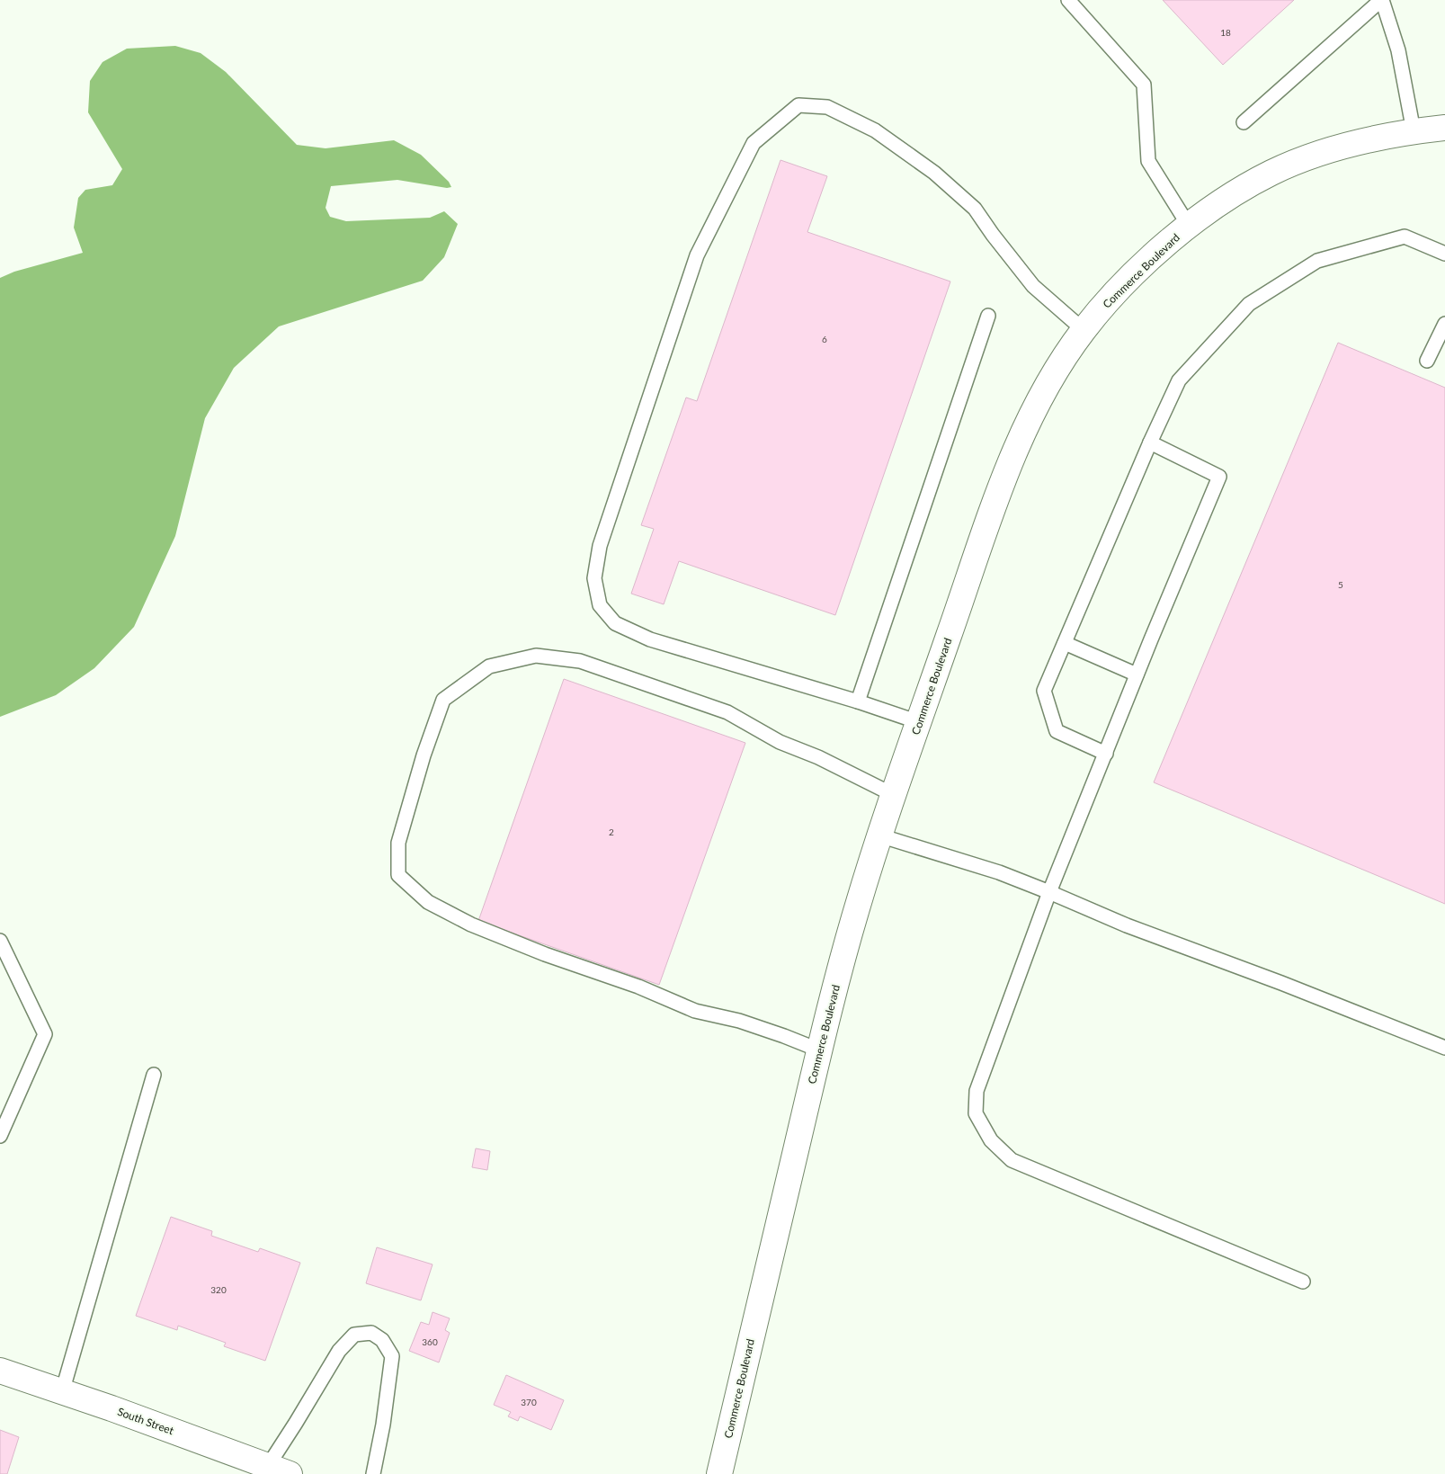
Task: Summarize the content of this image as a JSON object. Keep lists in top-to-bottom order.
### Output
{
  "streets": {
    "street": ["Commerce Boulevard", "South Street"]
  },
  "house_numbers": [
    "18",
    "6",
    "5",
    "2",
    "320",
    "360",
    "370"
  ]
}
